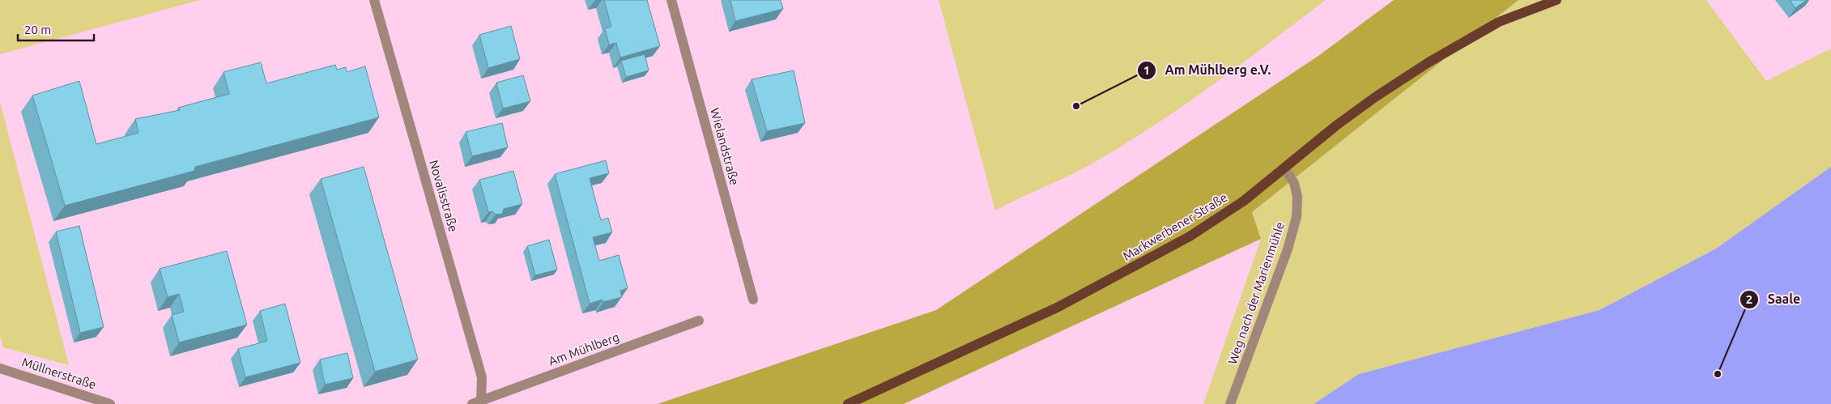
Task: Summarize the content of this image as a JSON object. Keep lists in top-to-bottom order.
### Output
{
  "streets": {
    "main road": ["Markwerbener Straße"],
    "street": [
      "Wielandstraße",
      "Novalisstraße",
      "Weg nach der Marienmühle",
      "Am Mühlberg",
      "Müllnerstraße"
    ]
  },
  "crossings": [
    ["Novalisstraße", "Am Mühlberg"],
    ["Markwerbener Straße", "Weg nach der Marienmühle"]
  ],
  "places": ["Am Mühlberg e.V.", "Saale"],
  "scale_bar": "20 m"
}
